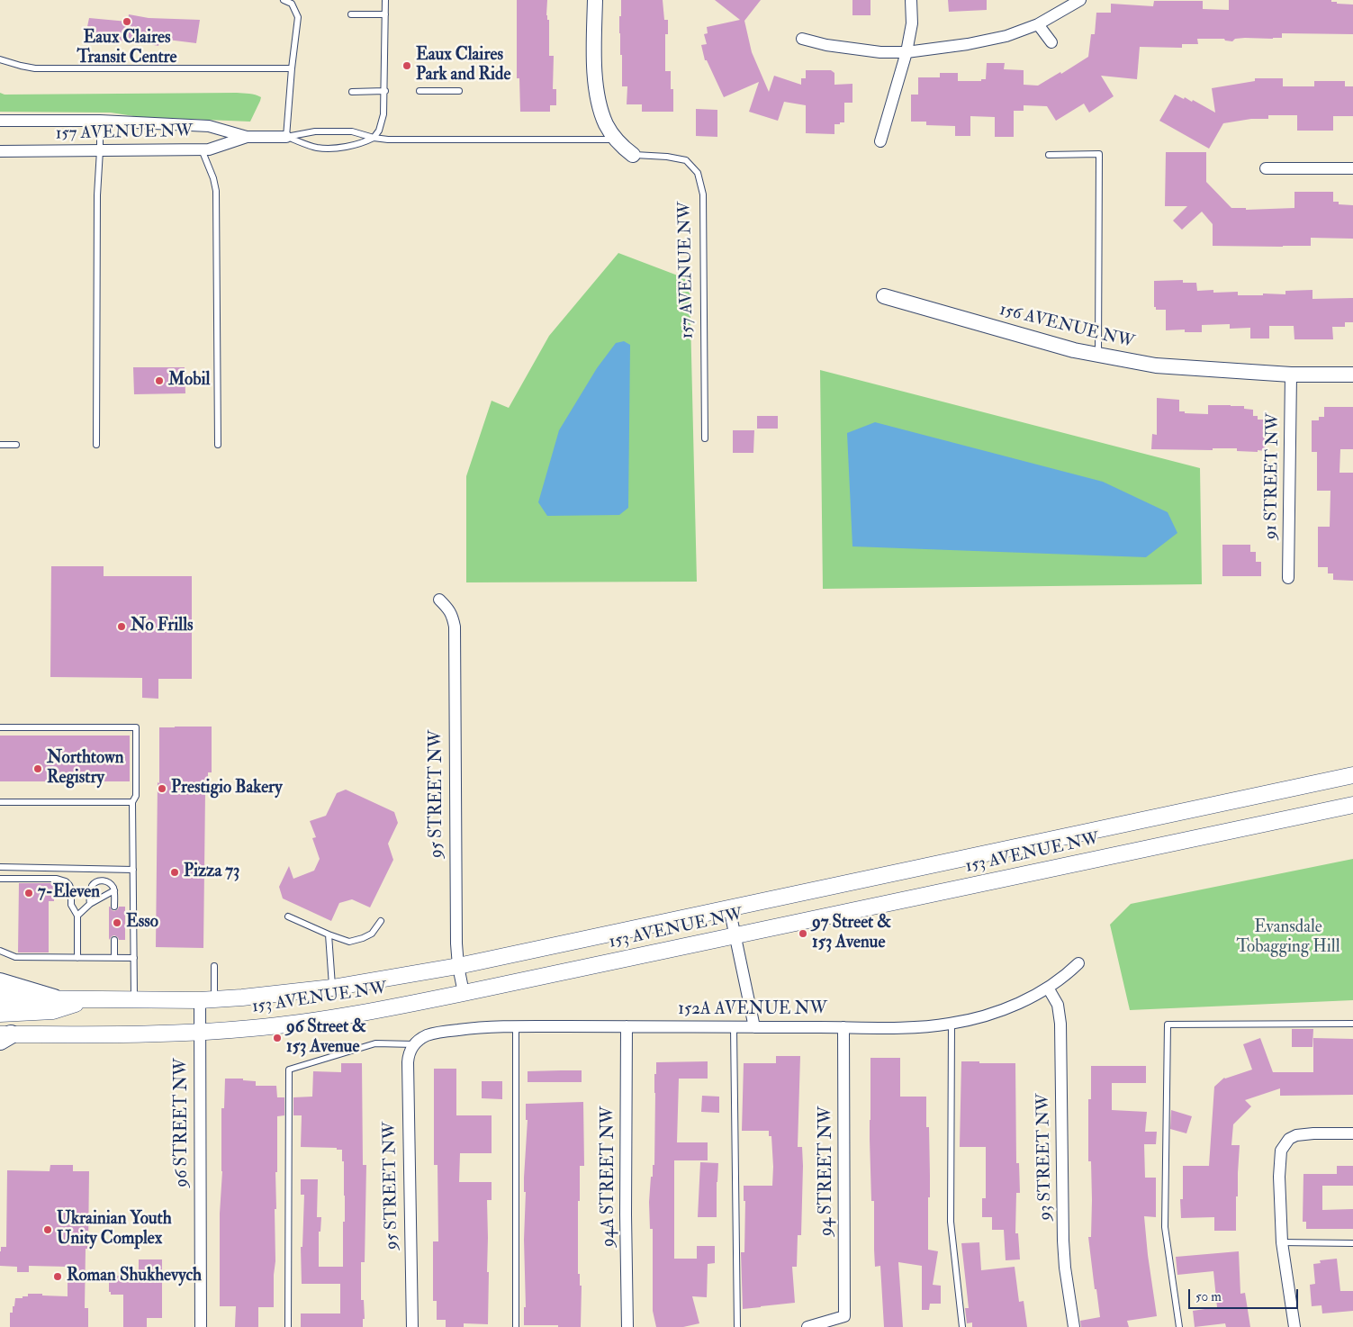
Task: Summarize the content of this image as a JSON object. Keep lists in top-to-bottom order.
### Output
{
  "streets": {
    "main road": ["153 AVENUE NW"],
    "street": [
      "157 AVENUE NW",
      "156 AVENUE NW",
      "91 STREET NW",
      "95 STREET NW",
      "152A AVENUE NW",
      "96 STREET NW",
      "93 STREET NW",
      "94 STREET NW",
      "94A STREET NW"
    ]
  },
  "crossings": [
    ["156 AVENUE NW", "91 STREET NW"],
    ["95 STREET NW", "153 AVENUE NW"],
    ["95 STREET NW", "152A AVENUE NW"],
    ["153 AVENUE NW", "96 STREET NW"],
    ["152A AVENUE NW", "93 STREET NW"],
    ["152A AVENUE NW", "94 STREET NW"],
    ["152A AVENUE NW", "94A STREET NW"]
  ],
  "parks": ["Evansdale Tobagging Hill"],
  "places": [
    "Eaux Claires Transit Centre",
    "Eaux Claires Park and Ride",
    "Mobil",
    "No Frills",
    "Northtown Registry",
    "Prestigio Bakery",
    "Pizza 73",
    "7-Eleven",
    "Esso",
    "97 Street & 153 Avenue",
    "96 Street & 153 Avenue",
    "Ukrainian Youth Unity Complex",
    "Roman Shukhevych"
  ],
  "scale_bar": "50 m"
}
